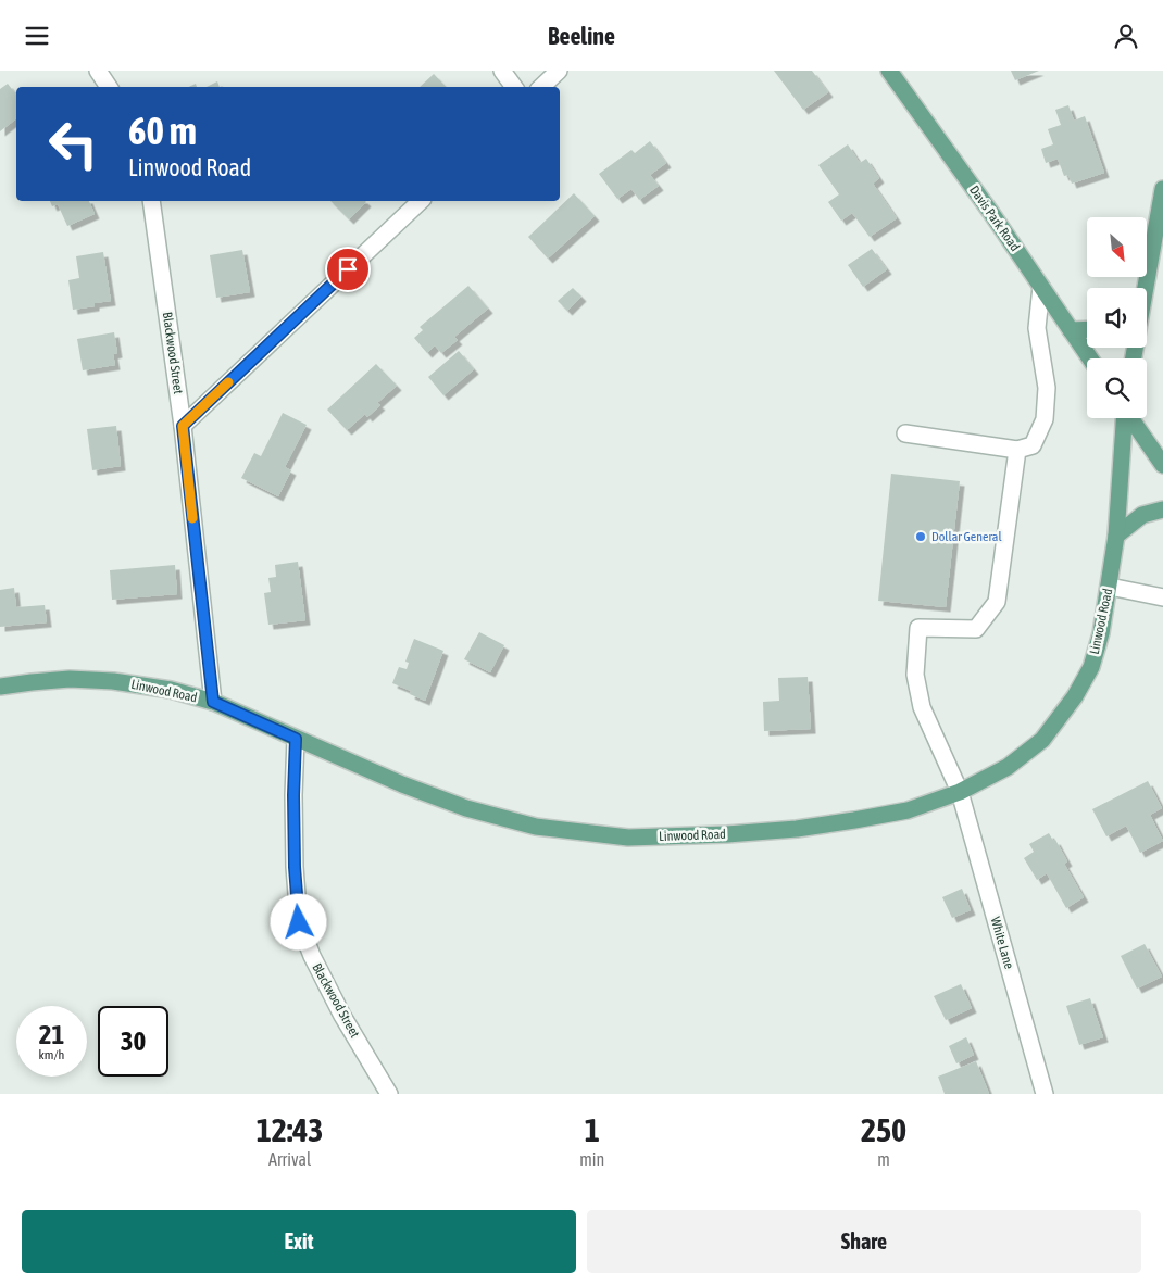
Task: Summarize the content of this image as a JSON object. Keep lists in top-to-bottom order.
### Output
{
  "streets": {
    "main road": ["Davis Park Road", "Linwood Road"],
    "street": ["Blackwood Street", "White Lane"]
  },
  "crossings": [
    ["Blackwood Street", "Linwood Road"],
    ["Linwood Road", "White Lane"]
  ],
  "places": ["Dollar General"],
  "north": "bottom right",
  "page": {
    "header": "Beeline",
    "turn": ["60 m", "Linwood Road"],
    "speed": "21 km/h",
    "limit": "30",
    "eta": [
      "12:43",
      "Arrival",
      "1",
      "min",
      "250",
      "m"
    ],
    "buttons": ["Exit", "Share"]
  }
}
